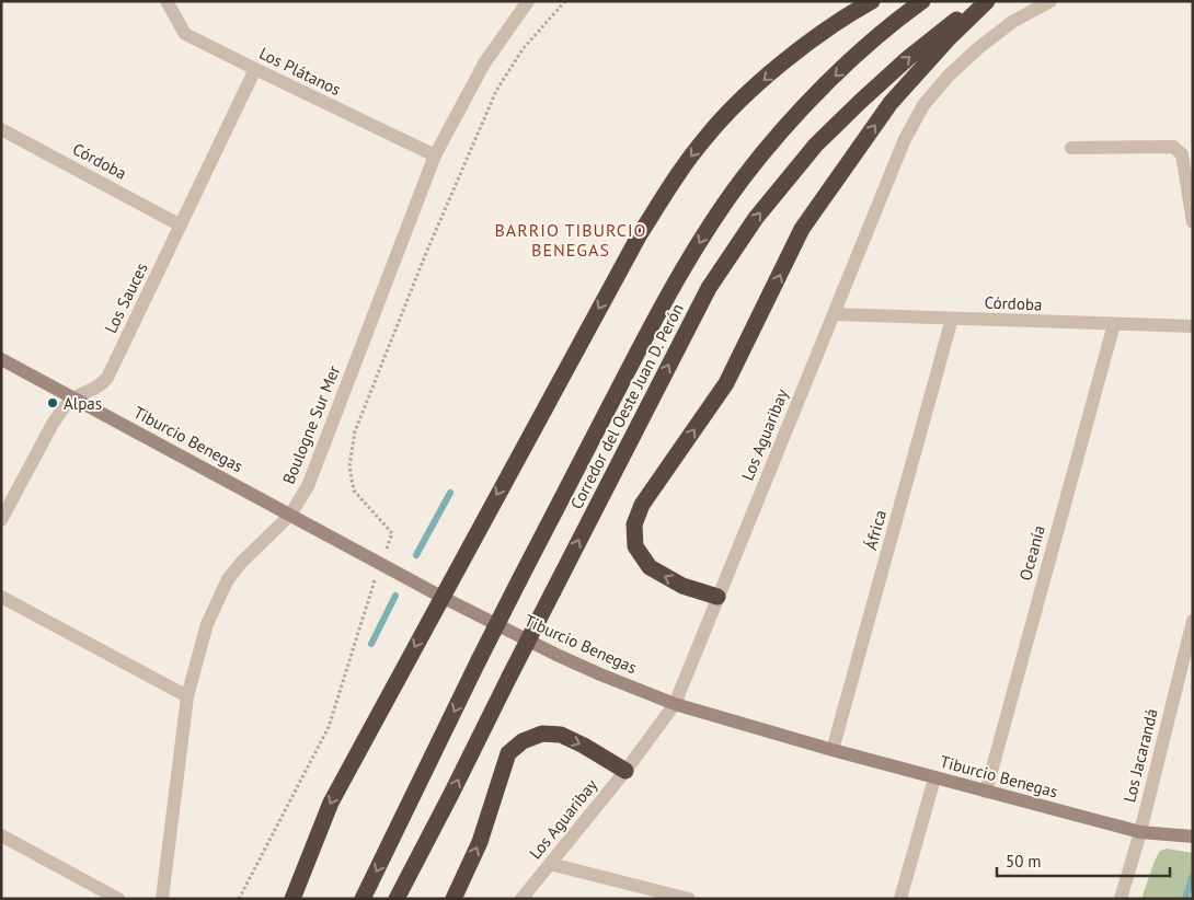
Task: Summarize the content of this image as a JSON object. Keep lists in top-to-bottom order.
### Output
{
  "streets": {
    "highway": ["Corredor del Oeste Juan D. Perón"],
    "main road": ["Tiburcio Benegas"],
    "street": [
      "Los Plátanos",
      "Córdoba",
      "Los Sauces",
      "Boulogne Sur Mer",
      "Los Aguaribay",
      "África",
      "Oceanía",
      "Los Jacarandá"
    ]
  },
  "crossings": [
    ["Los Plátanos", "Los Sauces"],
    ["Los Plátanos", "Boulogne Sur Mer"],
    ["Córdoba", "Los Sauces"],
    ["Córdoba", "Los Aguaribay"],
    ["Córdoba", "África"],
    ["Córdoba", "Oceanía"],
    ["Los Sauces", "Tiburcio Benegas"],
    ["Boulogne Sur Mer", "Tiburcio Benegas"],
    ["Los Aguaribay", "Tiburcio Benegas"],
    ["Tiburcio Benegas", "África"],
    ["Tiburcio Benegas", "Oceanía"],
    ["Tiburcio Benegas", "Los Jacarandá"]
  ],
  "districts": ["BARRIO TIBURCIO BENEGAS"],
  "places": ["Alpas"],
  "scale_bar": "50 m"
}
